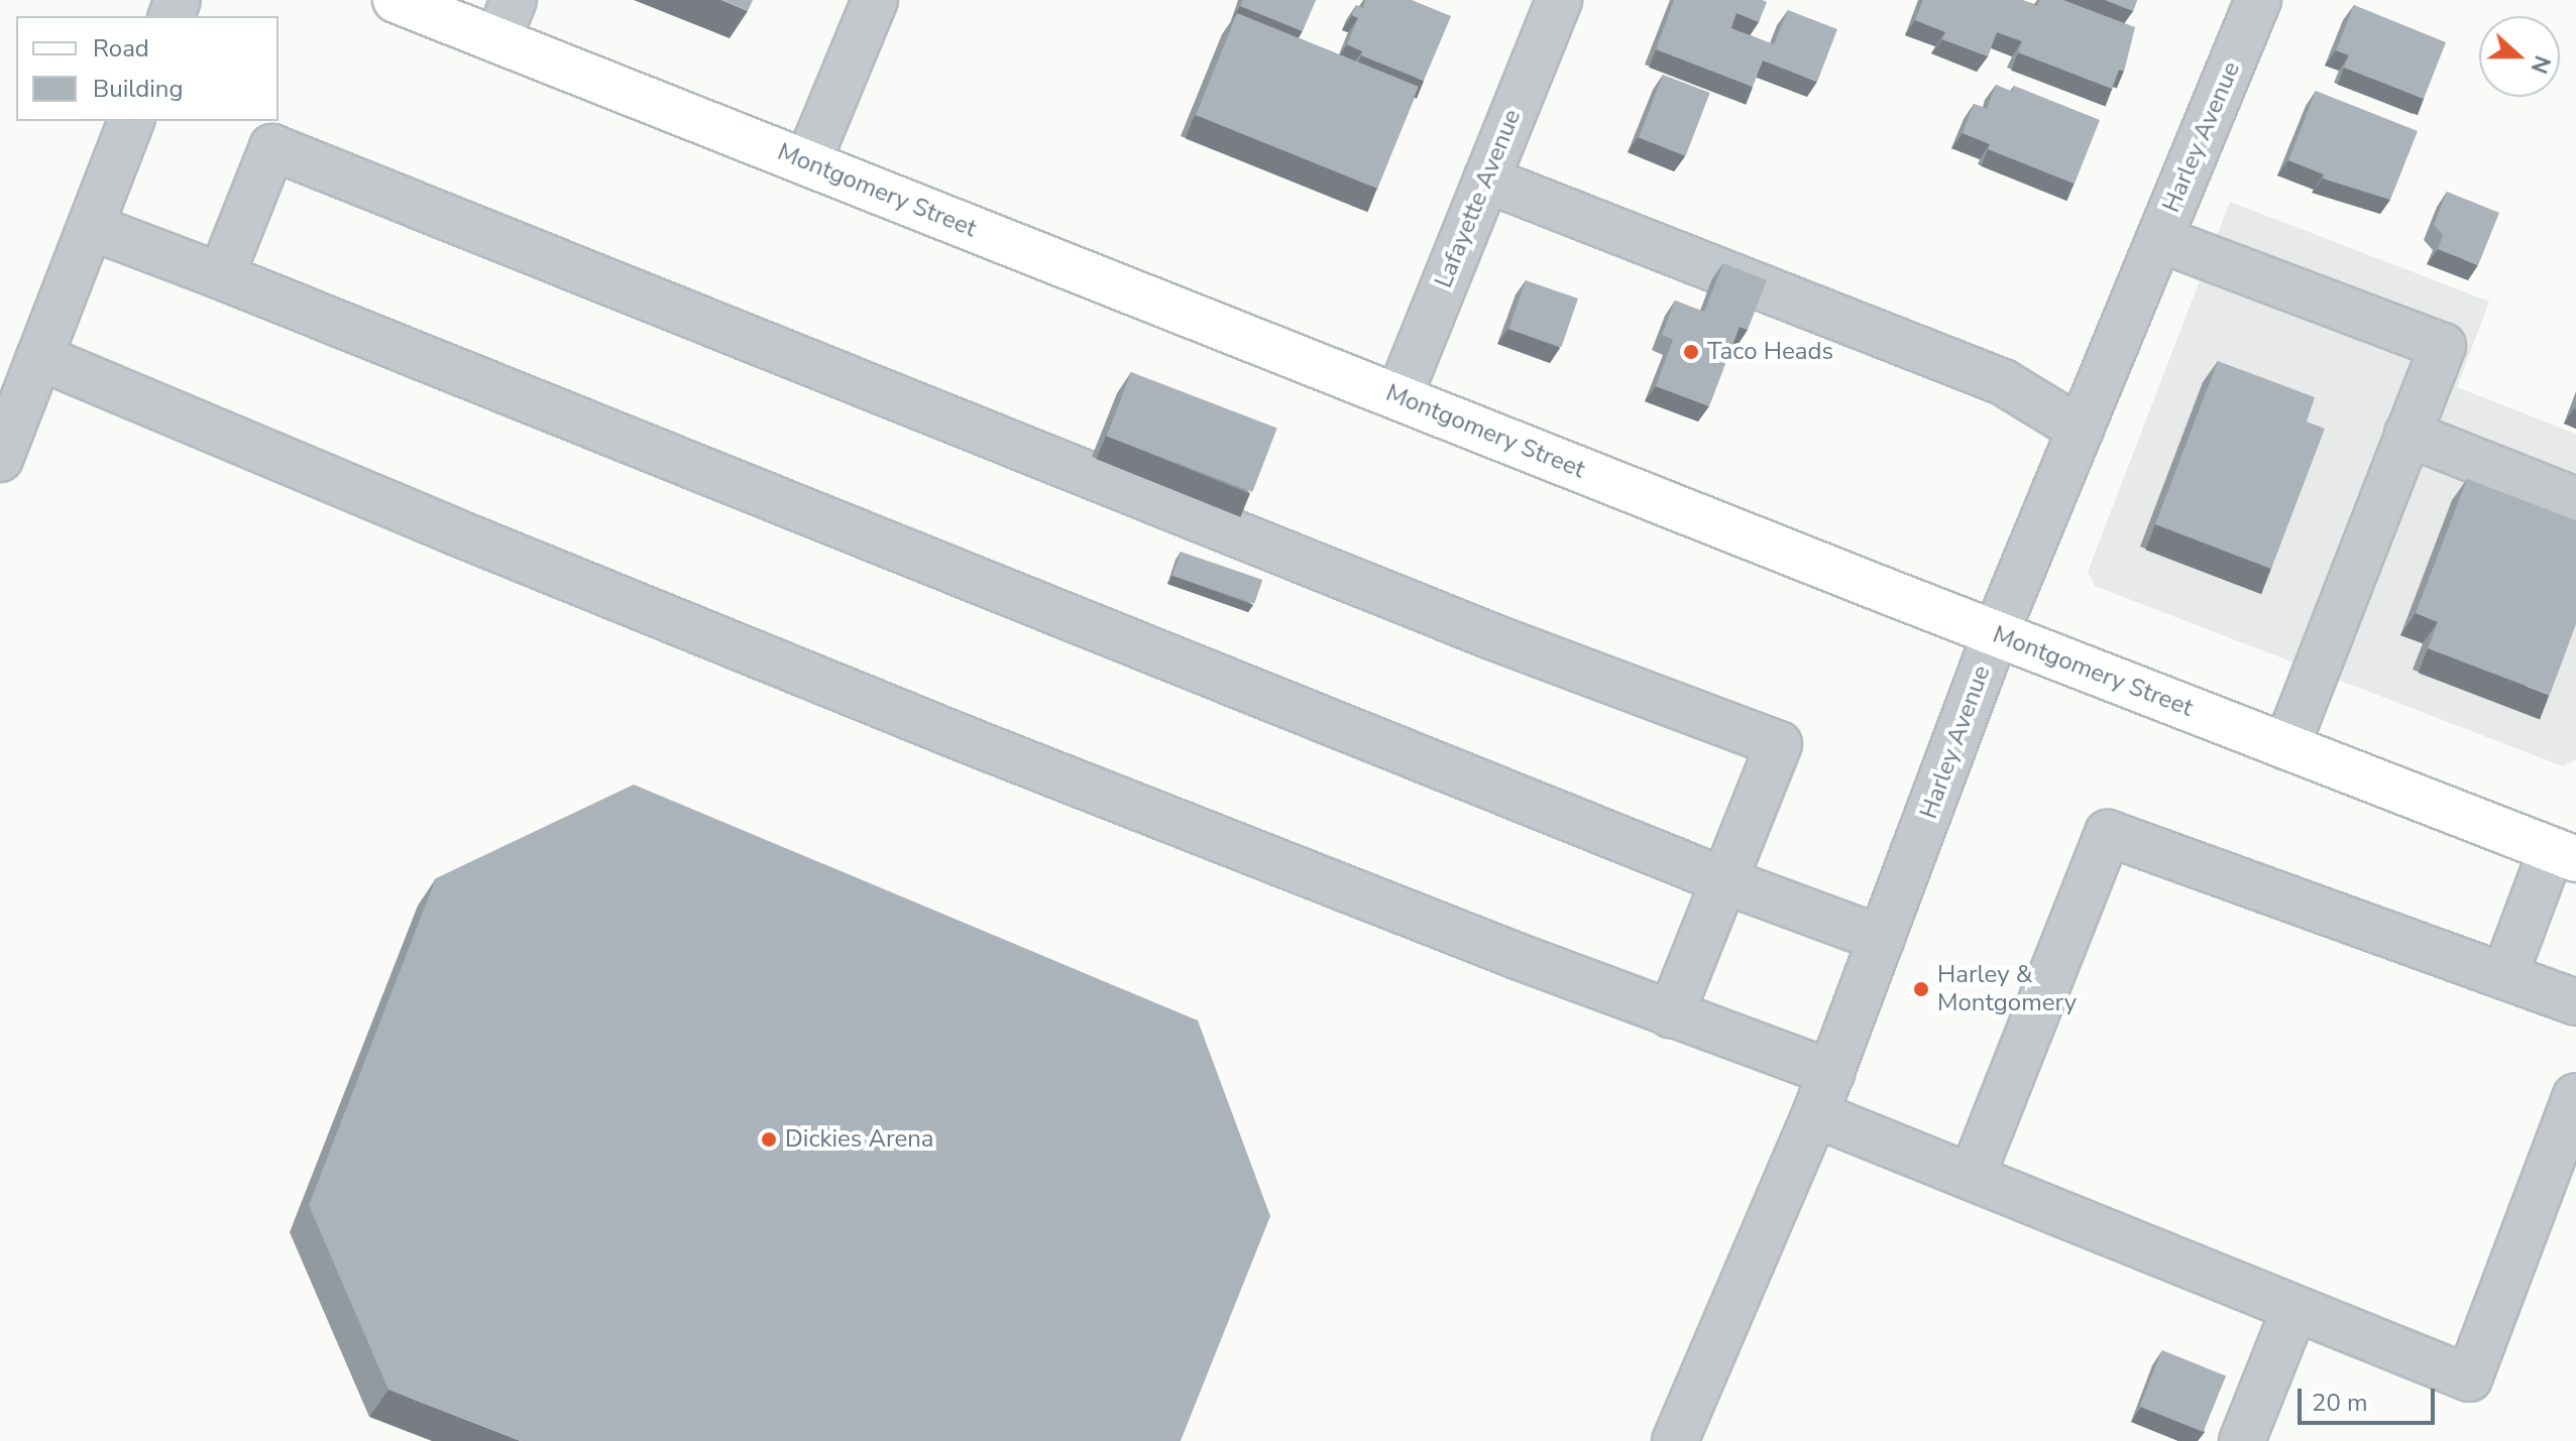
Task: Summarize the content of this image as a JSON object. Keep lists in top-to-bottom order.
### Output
{
  "streets": {
    "main road": ["Montgomery Street"],
    "street": ["Harley Avenue", "Lafayette Avenue"]
  },
  "crossings": [
    ["Harley Avenue", "Montgomery Street"],
    ["Montgomery Street", "Lafayette Avenue"]
  ],
  "places": ["Taco Heads", "Harley & Montgomery", "Dickies Arena"],
  "legend": ["Road", "Building"],
  "scale_bar": "20 m",
  "north": "right"
}
